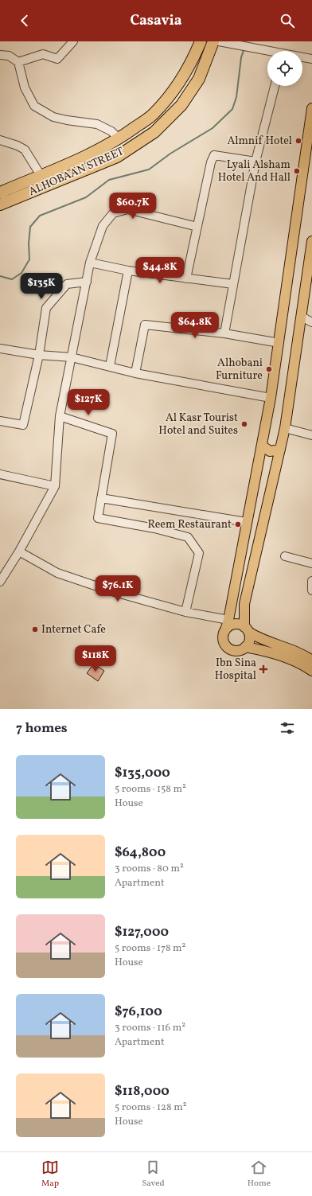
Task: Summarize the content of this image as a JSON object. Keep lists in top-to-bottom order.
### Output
{
  "streets": {
    "highway": ["ALHOBAAN STREET"]
  },
  "places": {
    "other": [
      "Almnif Hotel",
      "Lyali Alsham Hotel And Hall",
      "Alhobani Furniture",
      "Al Kasr Tourist Hotel and Suites",
      "Reem Restaurant",
      "Internet Cafe"
    ],
    "health": ["Ibn Sina Hospital"]
  },
  "page": {
    "header": "Casavia",
    "price": [
      "$60.7K",
      "$44.8K",
      "$135K",
      "$64.8K",
      "$127K",
      "$76.1K",
      "$118K"
    ],
    "heading": "7 homes",
    "list": [
      {
        "name": "$135,000",
        "note": "5 rooms · 158 m² · House"
      },
      {
        "name": "$64,800",
        "note": "3 rooms · 80 m² · Apartment"
      },
      {
        "name": "$127,000",
        "note": "5 rooms · 178 m² · House"
      },
      {
        "name": "$76,100",
        "note": "3 rooms · 116 m² · Apartment"
      },
      {
        "name": "$118,000",
        "note": "5 rooms · 128 m² · House"
      }
    ],
    "tabs": ["Map", "Saved", "Home"]
  }
}
